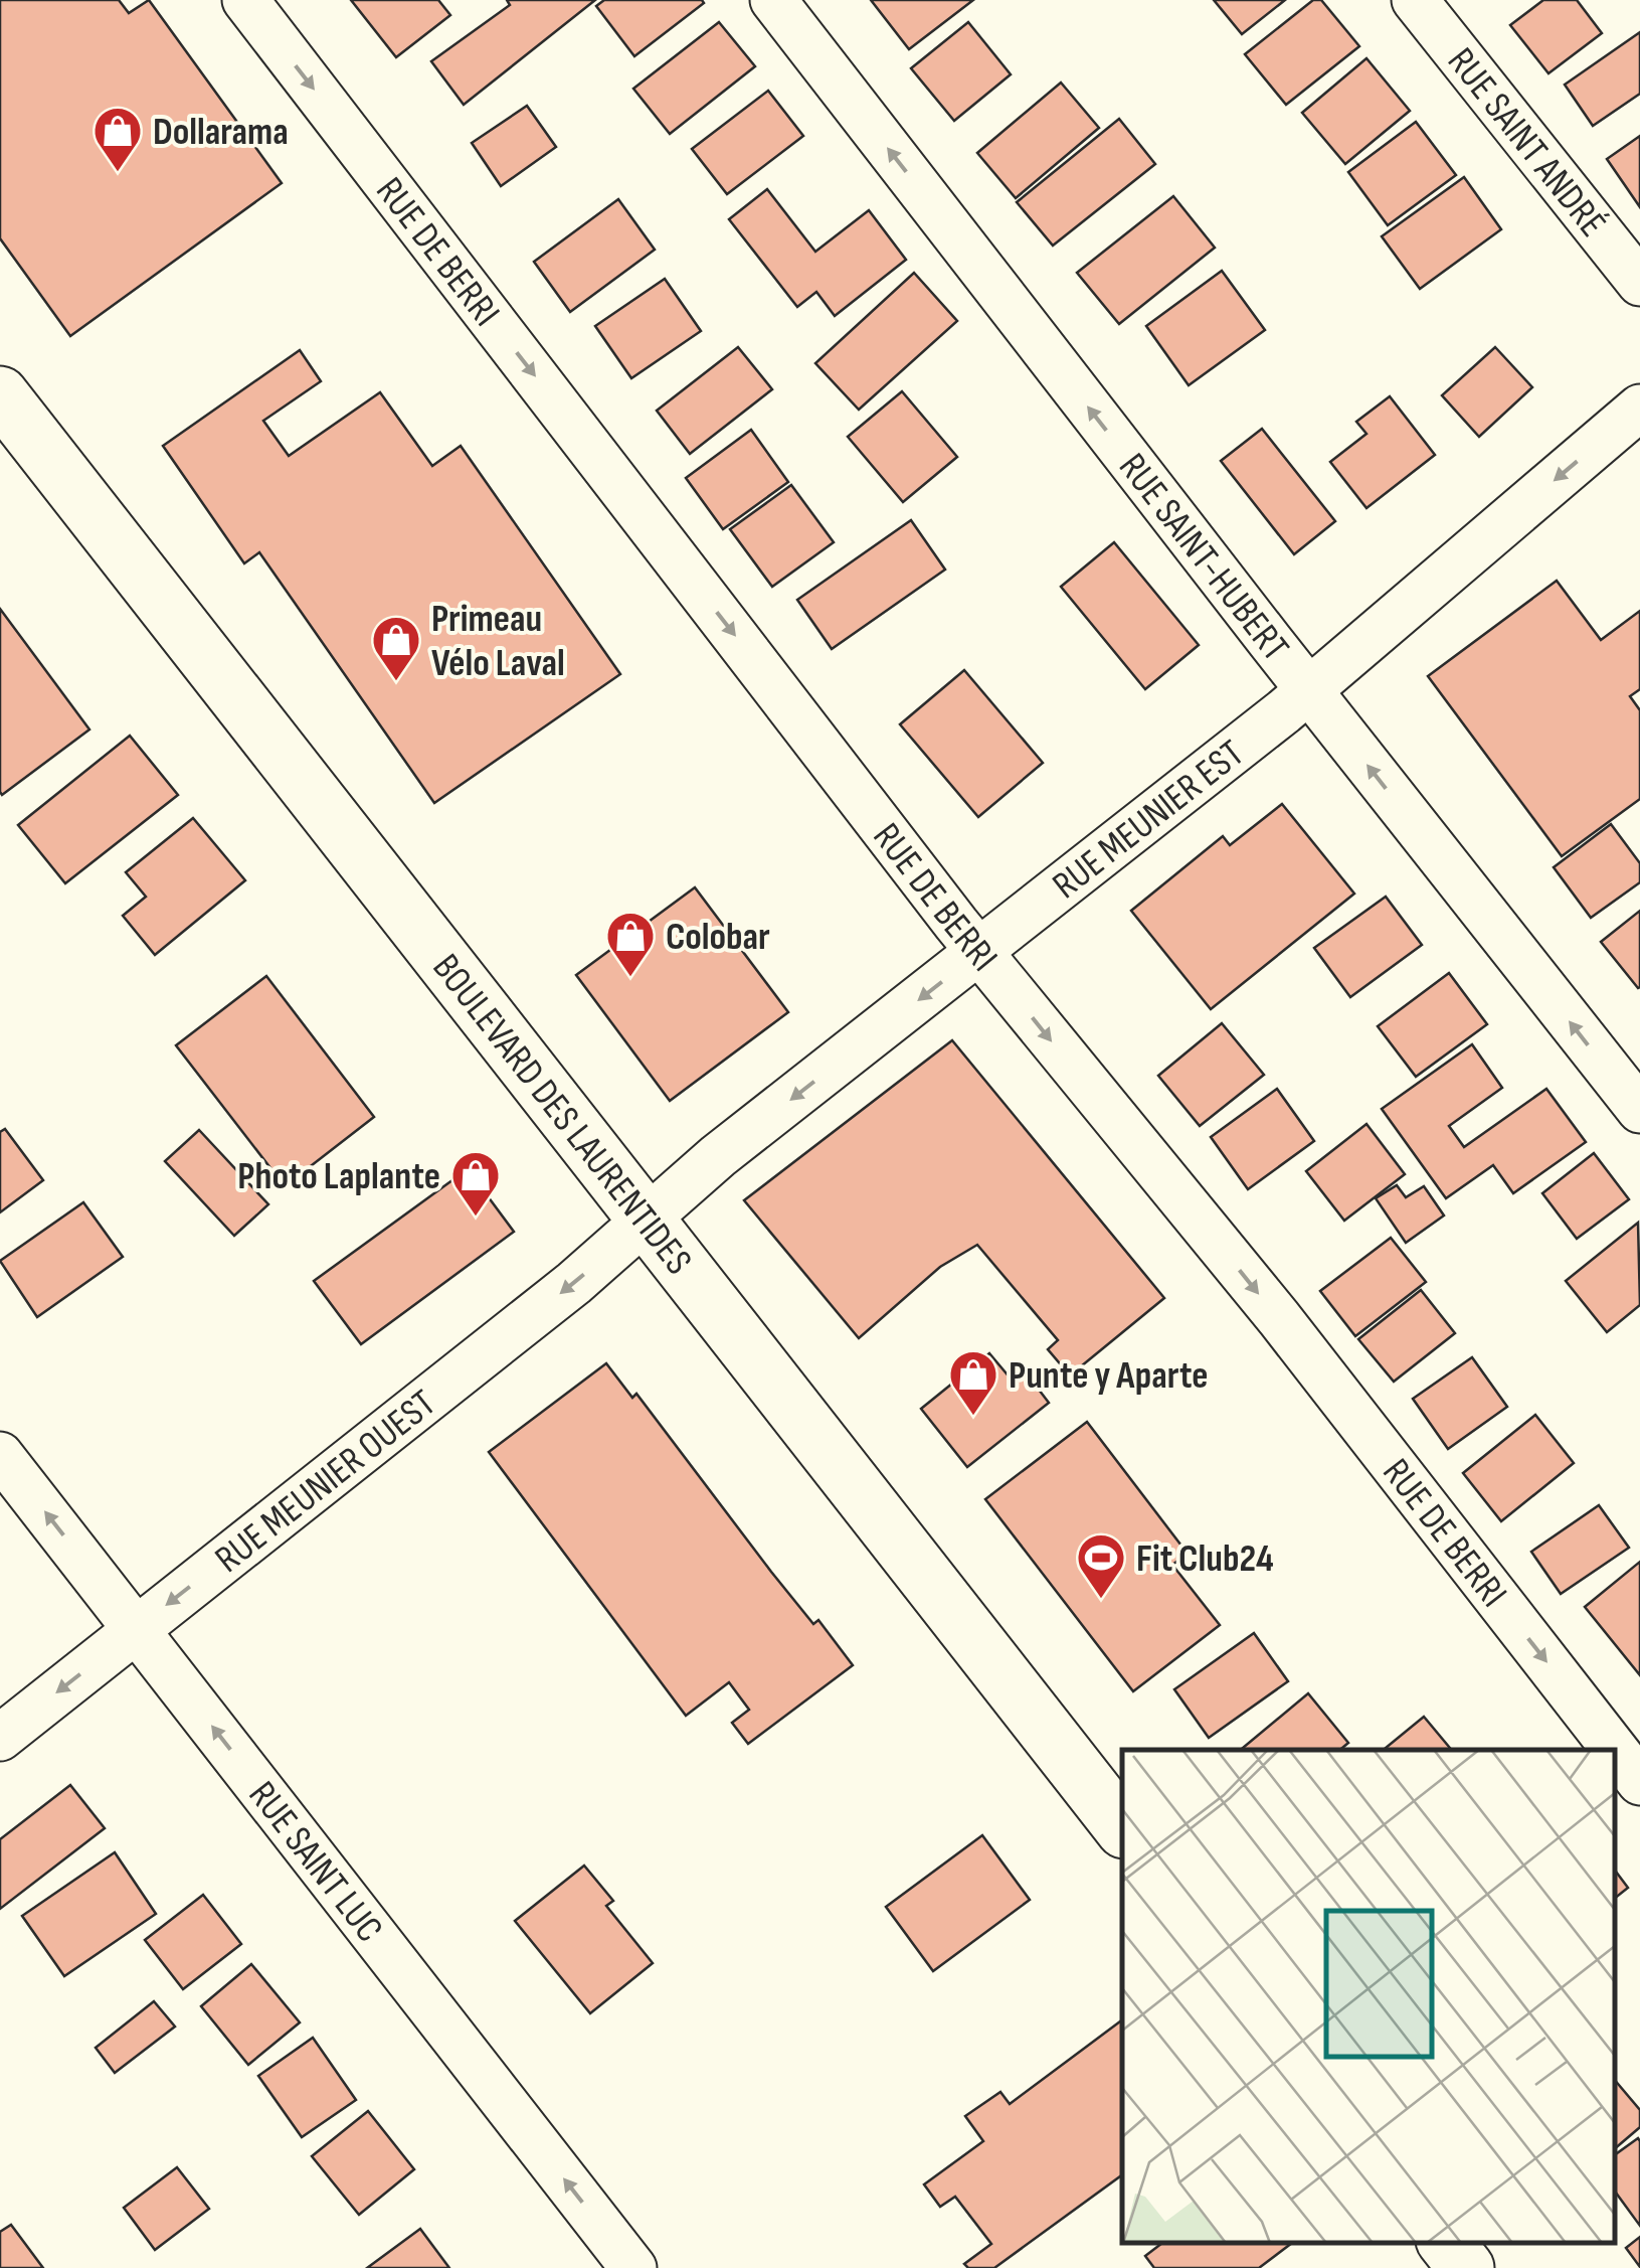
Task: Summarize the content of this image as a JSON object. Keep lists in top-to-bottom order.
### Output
{
  "streets": {
    "main road": ["BOULEVARD DES LAURENTIDES"],
    "street": [
      "RUE SAINT ANDRÉ",
      "RUE DE BERRI",
      "RUE SAINT-HUBERT",
      "RUE MEUNIER EST",
      "RUE MEUNIER OUEST",
      "RUE SAINT LUC"
    ]
  },
  "crossings": [
    ["RUE DE BERRI", "RUE MEUNIER EST"],
    ["RUE SAINT-HUBERT", "RUE MEUNIER EST"],
    ["RUE MEUNIER EST", "BOULEVARD DES LAURENTIDES"],
    ["RUE MEUNIER EST", "RUE MEUNIER OUEST"],
    ["BOULEVARD DES LAURENTIDES", "RUE MEUNIER OUEST"],
    ["RUE MEUNIER OUEST", "RUE SAINT LUC"]
  ],
  "one_way": [
    "RUE DE BERRI",
    "RUE SAINT-HUBERT",
    "RUE MEUNIER EST",
    "RUE MEUNIER OUEST",
    "RUE SAINT LUC"
  ],
  "places": {
    "shop": [
      "Dollarama",
      "Primeau Vélo Laval",
      "Colobar",
      "Photo Laplante",
      "Punte y Aparte"
    ],
    "sports": ["Fit Club24"]
  }
}
